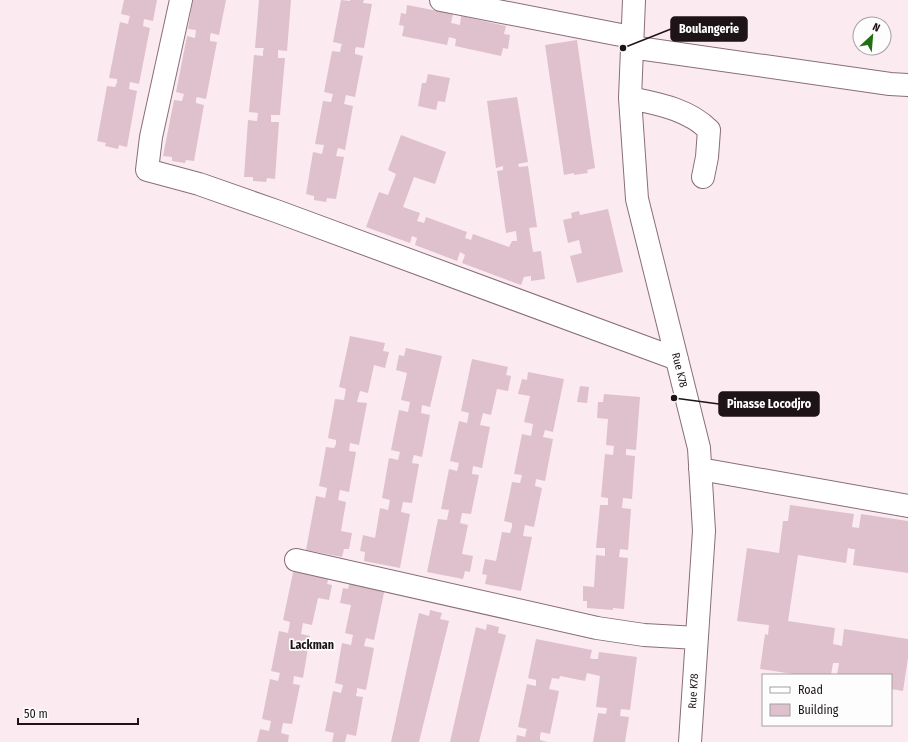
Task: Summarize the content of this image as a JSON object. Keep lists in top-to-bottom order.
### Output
{
  "streets": {
    "street": ["Rue K78"]
  },
  "districts": ["Lackman"],
  "places": ["Boulangerie", "Pinasse Locodjro"],
  "legend": ["Road", "Building"],
  "scale_bar": "50 m",
  "north": "top right"
}
